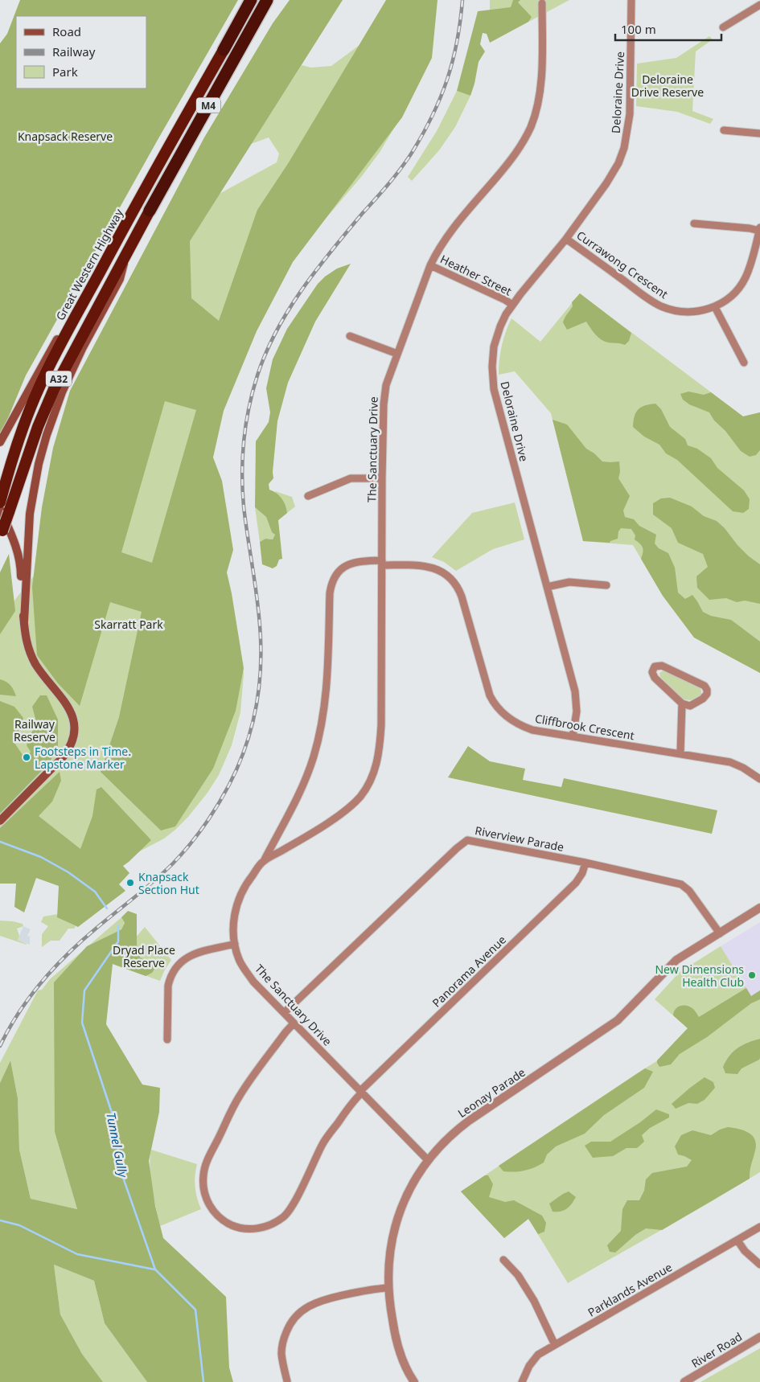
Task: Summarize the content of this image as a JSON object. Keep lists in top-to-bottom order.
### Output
{
  "streets": {
    "highway": ["M4", "Great Western Highway", "A32"],
    "street": [
      "Deloraine Drive",
      "Currawong Crescent",
      "Heather Street",
      "The Sanctuary Drive",
      "Cliffbrook Crescent",
      "Riverview Parade",
      "Panorama Avenue",
      "Leonay Parade",
      "Parklands Avenue",
      "River Road"
    ]
  },
  "crossings": [
    ["Deloraine Drive", "Currawong Crescent"],
    ["Deloraine Drive", "Heather Street"],
    ["Deloraine Drive", "Cliffbrook Crescent"],
    ["M4", "A32"],
    ["Heather Street", "The Sanctuary Drive"],
    ["The Sanctuary Drive", "Cliffbrook Crescent"],
    ["The Sanctuary Drive", "Riverview Parade"],
    ["The Sanctuary Drive", "Panorama Avenue"],
    ["The Sanctuary Drive", "Leonay Parade"],
    ["Riverview Parade", "Panorama Avenue"],
    ["Riverview Parade", "Leonay Parade"]
  ],
  "water": ["Tunnel Gully"],
  "parks": [
    "Deloraine Drive Reserve",
    "Knapsack Reserve",
    "Skarratt Park",
    "Railway Reserve",
    "Dryad Place Reserve"
  ],
  "places": ["Footsteps in Time. Lapstone Marker", "Knapsack Section Hut", "New Dimensions Health Club"],
  "legend": ["Road", "Railway", "Park"],
  "scale_bar": "100 m"
}
